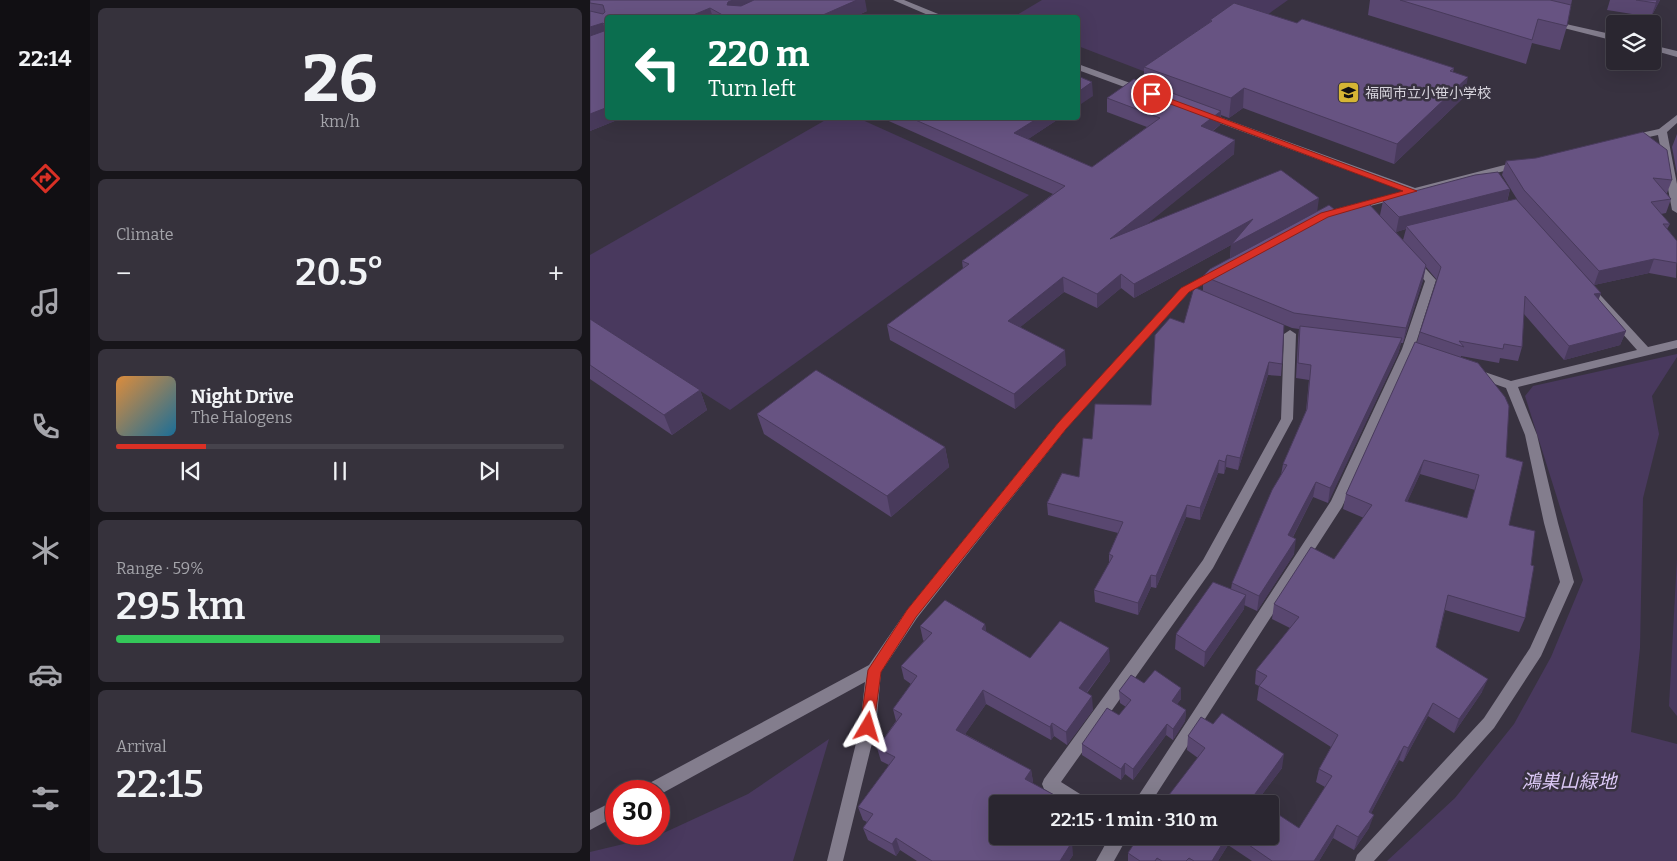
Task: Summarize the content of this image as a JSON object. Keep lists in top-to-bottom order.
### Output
{
  "parks": ["鴻巣山緑地"],
  "places": {
    "school or university": ["福岡市立小笹小学校"]
  },
  "page": {
    "tabs": "22:14",
    "tile": [
      ["26", "km/h"],
      "Climate",
      ["Range · 59%", "295 km"],
      ["Arrival", "22:15"]
    ],
    "turn": ["220 m", "Turn left"],
    "heat": ["−", "20.5°", "+"],
    "song": ["Night Drive", "The Halogens"],
    "limit": "30",
    "trip": "22:15 · 1 min · 310 m"
  }
}
